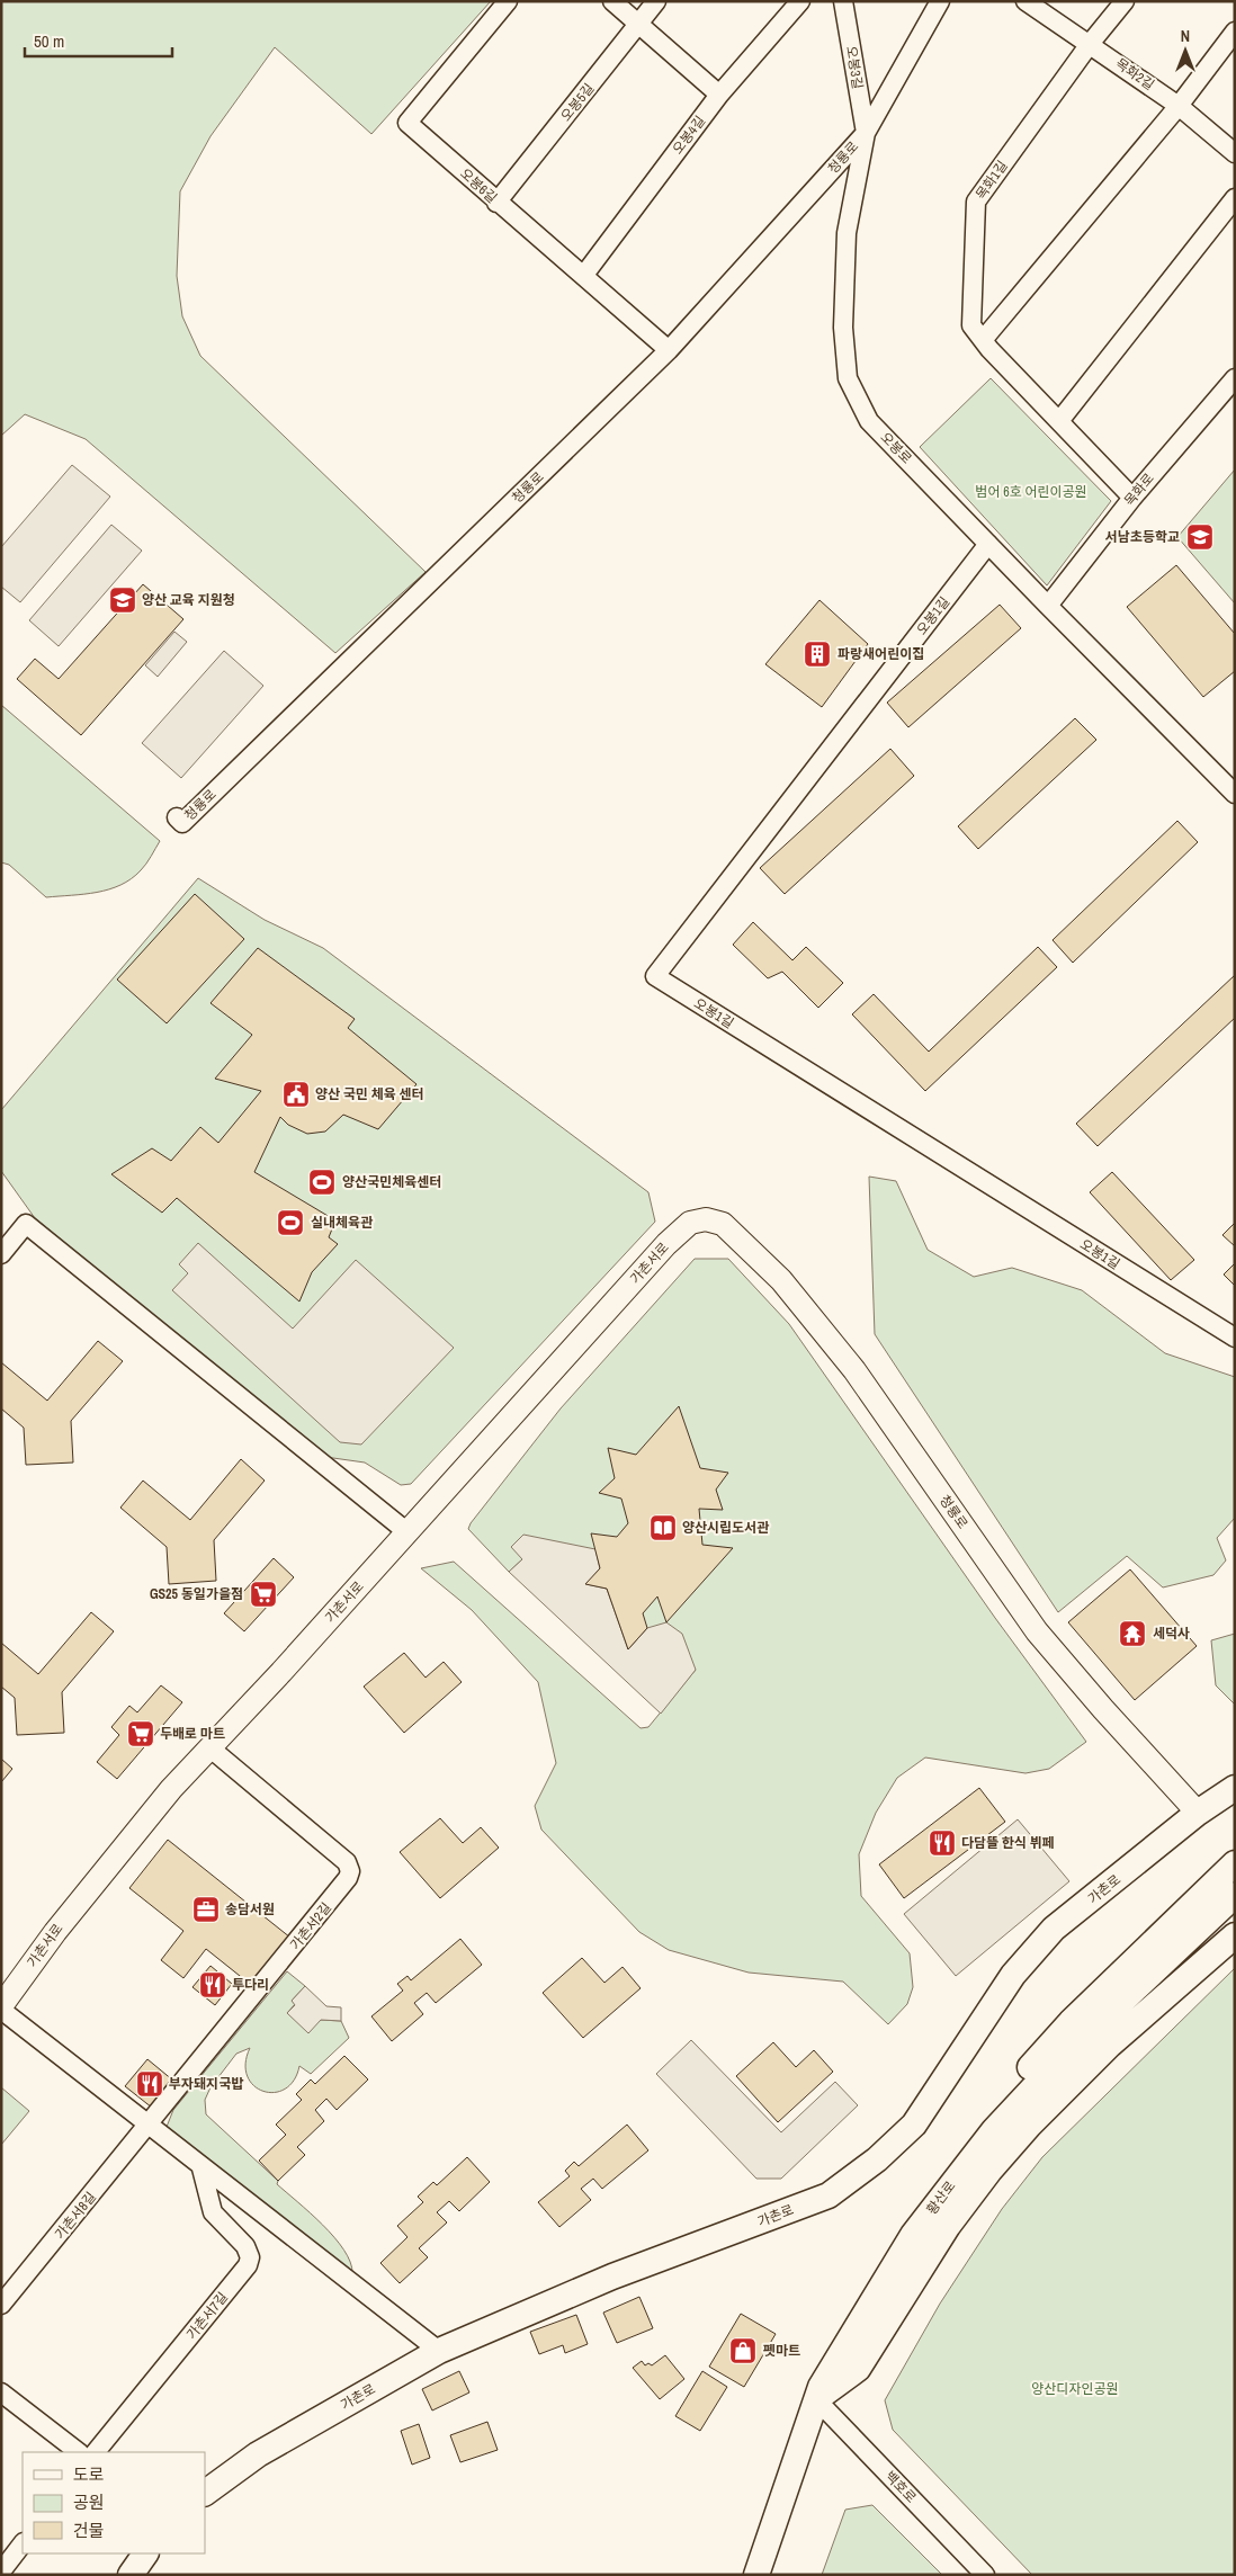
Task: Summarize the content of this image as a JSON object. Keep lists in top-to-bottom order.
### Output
{
  "streets": {
    "main road": ["가촌로", "황산로"],
    "street": [
      "오봉3길",
      "목화2길",
      "오봉5길",
      "오봉4길",
      "청룡로",
      "목화1길",
      "오봉6길",
      "오봉로",
      "목화로",
      "오봉1길",
      "가촌서로",
      "가촌서2길",
      "가촌서8길",
      "가촌서7길",
      "백호로"
    ]
  },
  "crossings": [
    ["오봉3길", "청룡로"],
    ["오봉3길", "오봉로"],
    ["목화2길", "목화1길"],
    ["오봉5길", "오봉6길"],
    ["오봉4길", "오봉6길"],
    ["청룡로", "오봉6길"],
    ["청룡로", "오봉로"],
    ["청룡로", "가촌서로"],
    ["청룡로", "가촌로"],
    ["목화1길", "목화로"],
    ["오봉로", "목화로"],
    ["오봉로", "오봉1길"],
    ["가촌서로", "가촌서2길"],
    ["가촌서2길", "가촌서8길"],
    ["황산로", "백호로"]
  ],
  "parks": ["범어 6호 어린이공원", "양산디자인공원"],
  "places": {
    "school or university": ["서남초등학교", "양산 교육 지원청"],
    "building": ["파랑새어린이집"],
    "public building": ["양산 국민 체육 센터"],
    "sports": ["양산국민체육센터", "실내체육관"],
    "library": ["양산시립도서관"],
    "supermarket": ["GS25 동일가을점", "두배로 마트"],
    "temple": ["세덕사"],
    "restaurant": ["다담뜰 한식 뷔페", "투다리", "부자돼지국밥"],
    "office": ["송담서원"],
    "shop": ["펫마트"]
  },
  "legend": ["도로", "공원", "건물"],
  "scale_bar": "50 m",
  "north": "top"
}
